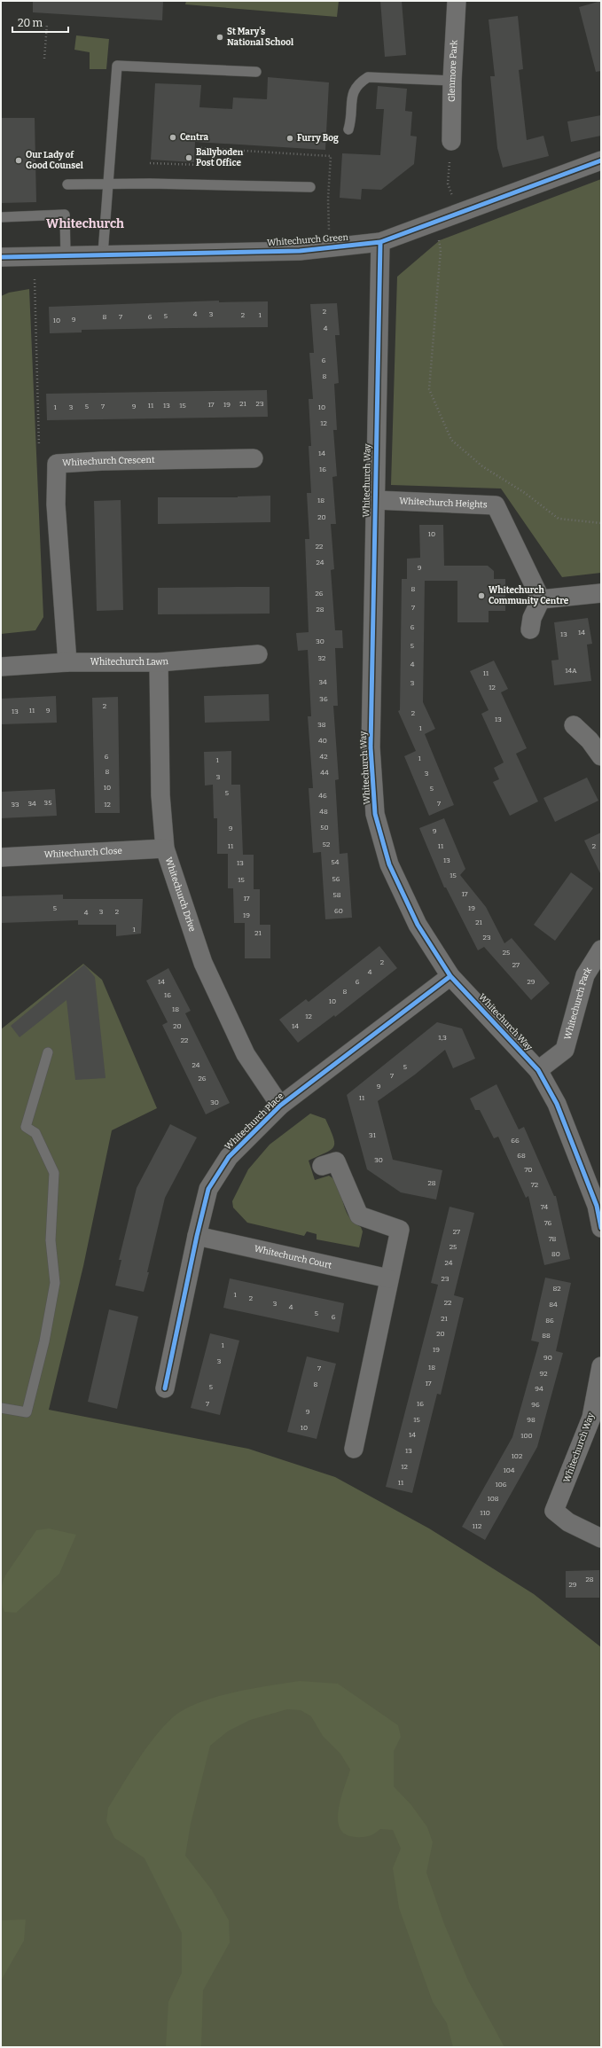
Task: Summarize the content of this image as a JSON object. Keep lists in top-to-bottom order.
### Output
{
  "streets": {
    "street": [
      "Glenmore Park",
      "Whitechurch Green",
      "Whitechurch Crescent",
      "Whitechurch Way",
      "Whitechurch Heights",
      "Whitechurch Lawn",
      "Whitechurch Close",
      "Whitechurch Drive",
      "Whitechurch Park",
      "Whitechurch Place",
      "Whitechurch Court"
    ]
  },
  "crossings": [
    ["Whitechurch Green", "Whitechurch Way"],
    ["Whitechurch Crescent", "Whitechurch Lawn"],
    ["Whitechurch Way", "Whitechurch Heights"],
    ["Whitechurch Way", "Whitechurch Park"],
    ["Whitechurch Way", "Whitechurch Place"],
    ["Whitechurch Lawn", "Whitechurch Drive"],
    ["Whitechurch Close", "Whitechurch Drive"],
    ["Whitechurch Drive", "Whitechurch Place"],
    ["Whitechurch Place", "Whitechurch Court"]
  ],
  "districts": ["Whitechurch"],
  "places": [
    "St Mary's National School",
    "Centra",
    "Furry Bog",
    "Ballyboden Post Office",
    "Our Lady of Good Counsel",
    "Whitechurch Community Centre"
  ],
  "house_numbers": [
    "2",
    "4",
    "3",
    "2",
    "1",
    "5",
    "8",
    "7",
    "6",
    "9",
    "10",
    "4",
    "6",
    "8",
    "21",
    "23",
    "17",
    "19",
    "11",
    "13",
    "15",
    "5",
    "7",
    "9",
    "1",
    "3",
    "10",
    "12",
    "14",
    "16",
    "18",
    "20",
    "10",
    "22",
    "24",
    "9",
    "8",
    "26",
    "7",
    "28",
    "6",
    "14",
    "13",
    "30",
    "5",
    "32",
    "4",
    "14A",
    "11",
    "34",
    "3",
    "12",
    "36",
    "2",
    "11",
    "9",
    "13",
    "2",
    "13",
    "38",
    "1",
    "40",
    "6",
    "42",
    "1",
    "1",
    "8",
    "44",
    "3",
    "3",
    "10",
    "5",
    "5",
    "46",
    "35",
    "34",
    "7",
    "33",
    "12",
    "48",
    "50",
    "9",
    "9",
    "52",
    "11",
    "11",
    "2",
    "13",
    "54",
    "13",
    "15",
    "56",
    "15",
    "17",
    "58",
    "17",
    "5",
    "19",
    "60",
    "3",
    "2",
    "4",
    "19",
    "21",
    "1",
    "21",
    "23",
    "25",
    "2",
    "27",
    "4",
    "14",
    "6",
    "29",
    "8",
    "16",
    "10",
    "18",
    "12",
    "20",
    "14",
    "1,3",
    "22",
    "24",
    "5",
    "7",
    "26",
    "9",
    "11",
    "30",
    "31",
    "66",
    "68",
    "30",
    "70",
    "28",
    "72",
    "74",
    "76",
    "27",
    "78",
    "25",
    "80",
    "24",
    "23",
    "82",
    "1",
    "2",
    "22",
    "3",
    "84",
    "4",
    "5",
    "6",
    "21",
    "86",
    "20",
    "88",
    "1",
    "19",
    "90",
    "3",
    "18",
    "7",
    "92",
    "17",
    "8",
    "5",
    "94",
    "7",
    "16",
    "96",
    "9",
    "15",
    "98",
    "10",
    "14",
    "100",
    "13",
    "102",
    "12",
    "104",
    "11",
    "106",
    "108",
    "110",
    "112",
    "28",
    "29"
  ],
  "scale_bar": "20 m"
}
